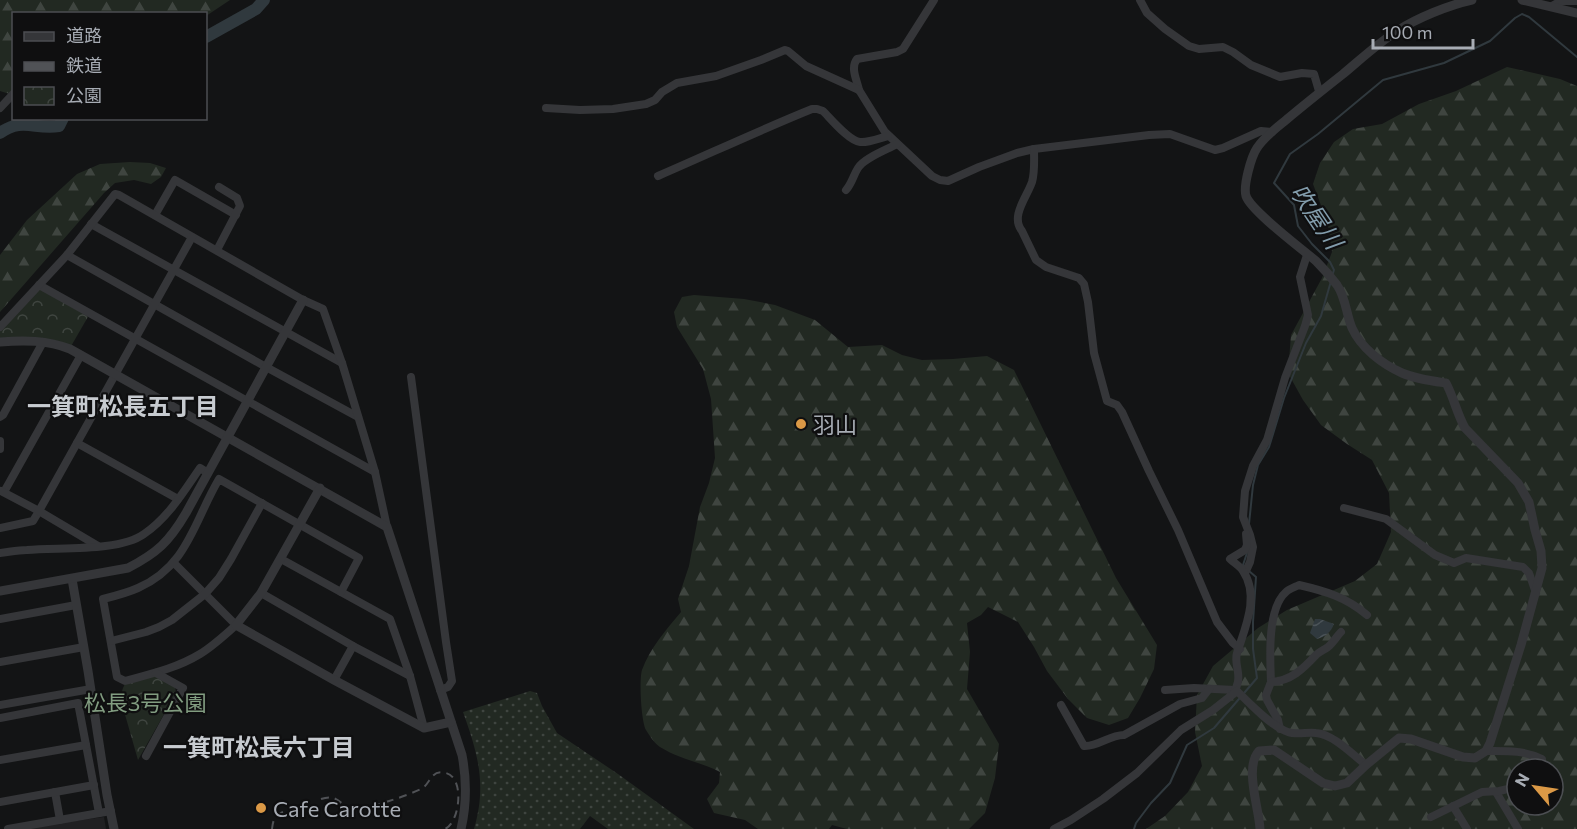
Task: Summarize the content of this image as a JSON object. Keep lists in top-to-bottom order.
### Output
{
  "districts": ["一箕町松長五丁目", "一箕町松長六丁目"],
  "water": ["吹屋川"],
  "parks": ["松長3号公園"],
  "places": ["羽山", "Cafe Carotte"],
  "legend": ["道路", "鉄道", "公園"],
  "scale_bar": "100 m",
  "north": "top left"
}
